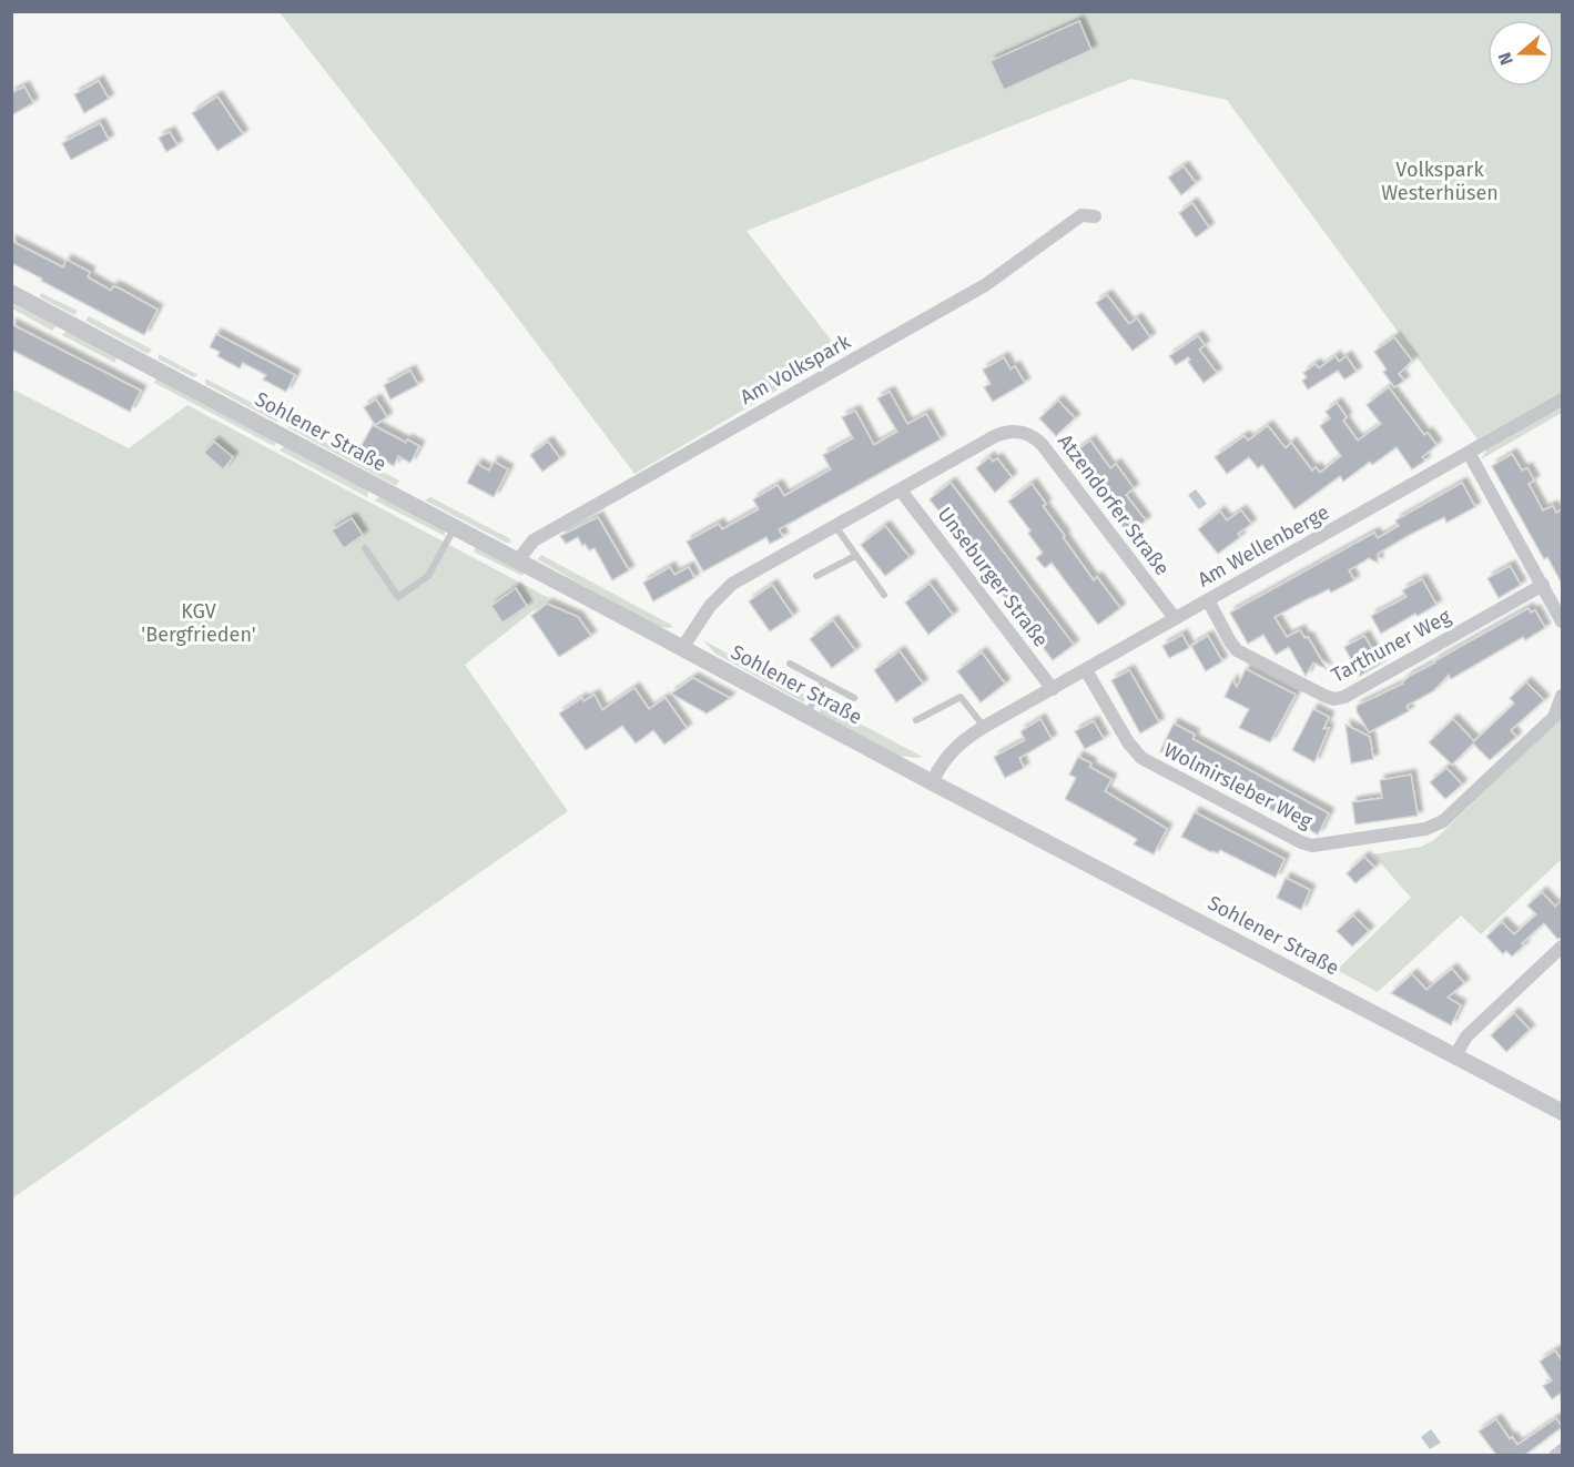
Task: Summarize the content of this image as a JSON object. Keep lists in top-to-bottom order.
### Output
{
  "streets": {
    "street": [
      "Am Volkspark",
      "Sohlener Straße",
      "Atzendorfer Straße",
      "Am Wellenberge",
      "Unseburger Straße",
      "Tarthuner Weg",
      "Wolmirsleber Weg"
    ]
  },
  "crossings": [
    ["Am Volkspark", "Sohlener Straße"],
    ["Sohlener Straße", "Atzendorfer Straße"],
    ["Sohlener Straße", "Am Wellenberge"],
    ["Atzendorfer Straße", "Am Wellenberge"],
    ["Atzendorfer Straße", "Unseburger Straße"],
    ["Am Wellenberge", "Unseburger Straße"],
    ["Am Wellenberge", "Tarthuner Weg"],
    ["Am Wellenberge", "Wolmirsleber Weg"]
  ],
  "parks": ["Volkspark Westerhüsen", "KGV 'Bergfrieden'"],
  "north": "left"
}
